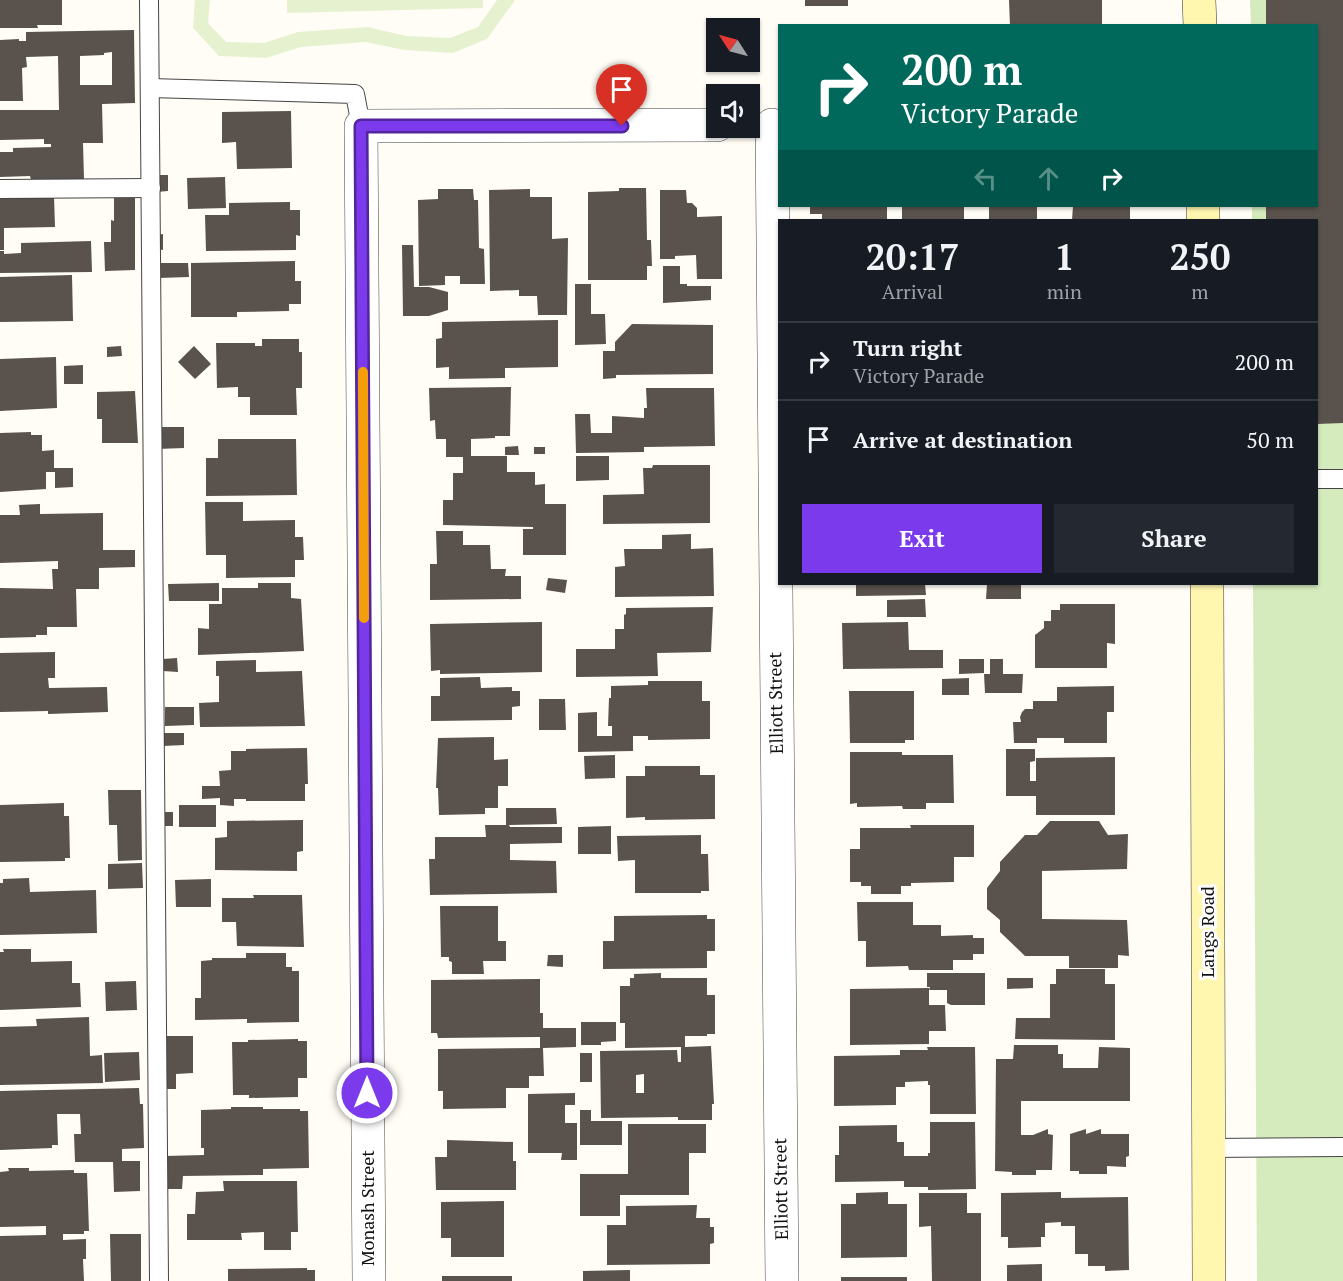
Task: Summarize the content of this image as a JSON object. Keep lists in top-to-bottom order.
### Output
{
  "streets": {
    "main road": ["Langs Road"],
    "street": ["Elliott Street", "Monash Street"]
  },
  "north": "top left",
  "page": {
    "turn": ["200 m", "Victory Parade"],
    "eta": [
      "20:17",
      "Arrival",
      "1",
      "min",
      "250",
      "m"
    ],
    "list": [
      {
        "name": "Turn right",
        "note": "Victory Parade",
        "value": "200 m"
      },
      {
        "name": "Arrive at destination",
        "value": "50 m"
      }
    ],
    "buttons": ["Exit", "Share"]
  }
}
